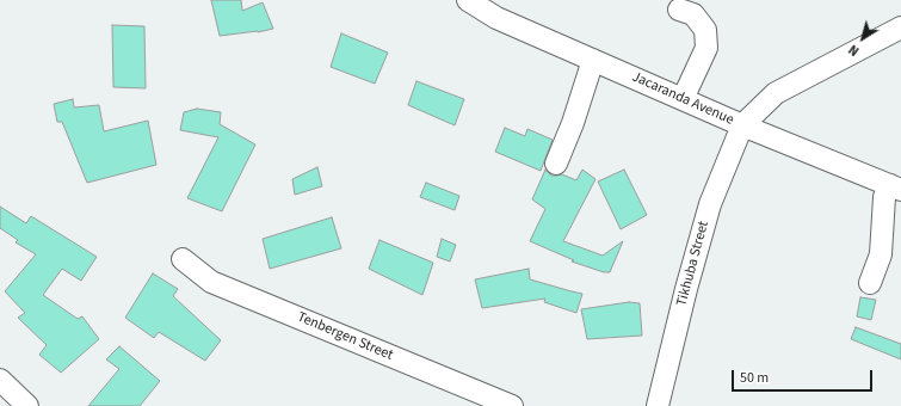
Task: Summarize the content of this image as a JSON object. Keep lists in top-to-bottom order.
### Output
{
  "streets": {
    "street": ["Jacaranda Avenue", "Tikhuba Street", "Tenbergen Street"]
  },
  "crossings": [
    ["Jacaranda Avenue", "Tikhuba Street"]
  ],
  "scale_bar": "50 m",
  "north": "bottom left"
}
